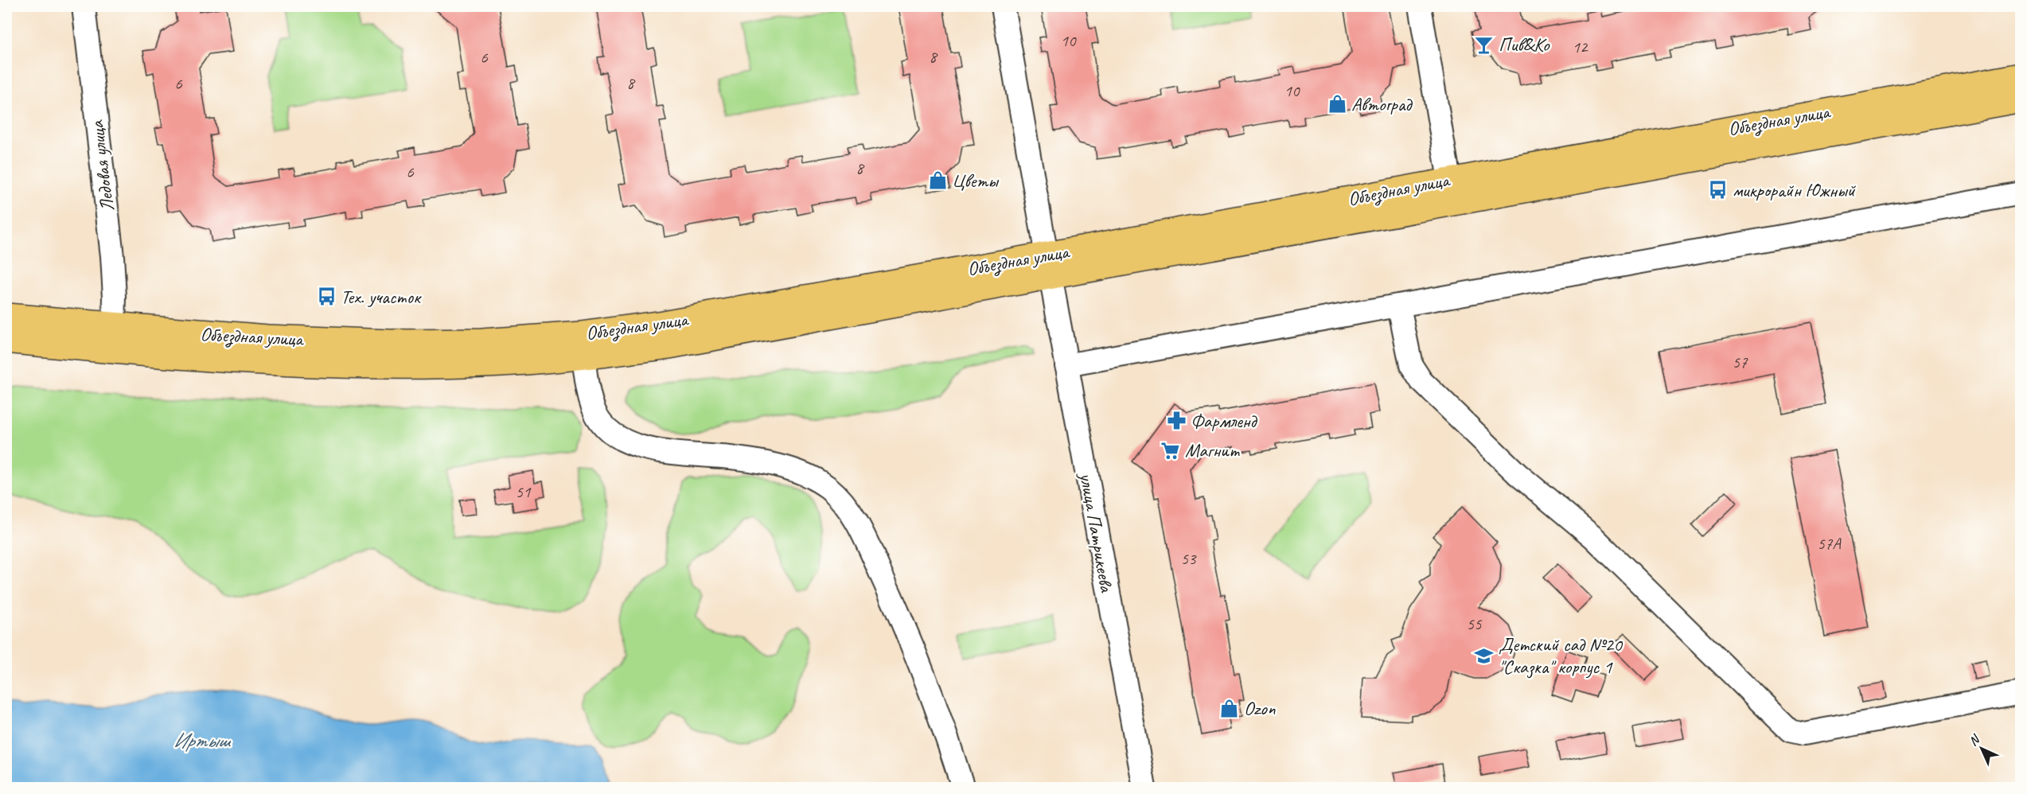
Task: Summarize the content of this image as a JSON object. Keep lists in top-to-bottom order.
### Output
{
  "streets": {
    "main road": ["Объездная улица"],
    "street": ["Ледовая улица", "улица Патрикеева"]
  },
  "crossings": [
    ["Объездная улица", "Ледовая улица"],
    ["Объездная улица", "улица Патрикеева"]
  ],
  "water": ["Иртыш"],
  "places": {
    "bar": ["Пив&Ко"],
    "shop": ["Автоград", "Цветы", "Ozon"],
    "bus stop": ["микрорайн Южный", "Тех. участок"],
    "pharmacy": ["Фармленд"],
    "supermarket": ["Магнит"],
    "school or university": ["Детский сад №20 \"Сказка\" корпус 1"]
  },
  "house_numbers": [
    "10",
    "12",
    "8",
    "6",
    "8",
    "6",
    "10",
    "8",
    "6",
    "57",
    "51",
    "57А",
    "53",
    "55"
  ],
  "north": "top left"
}
